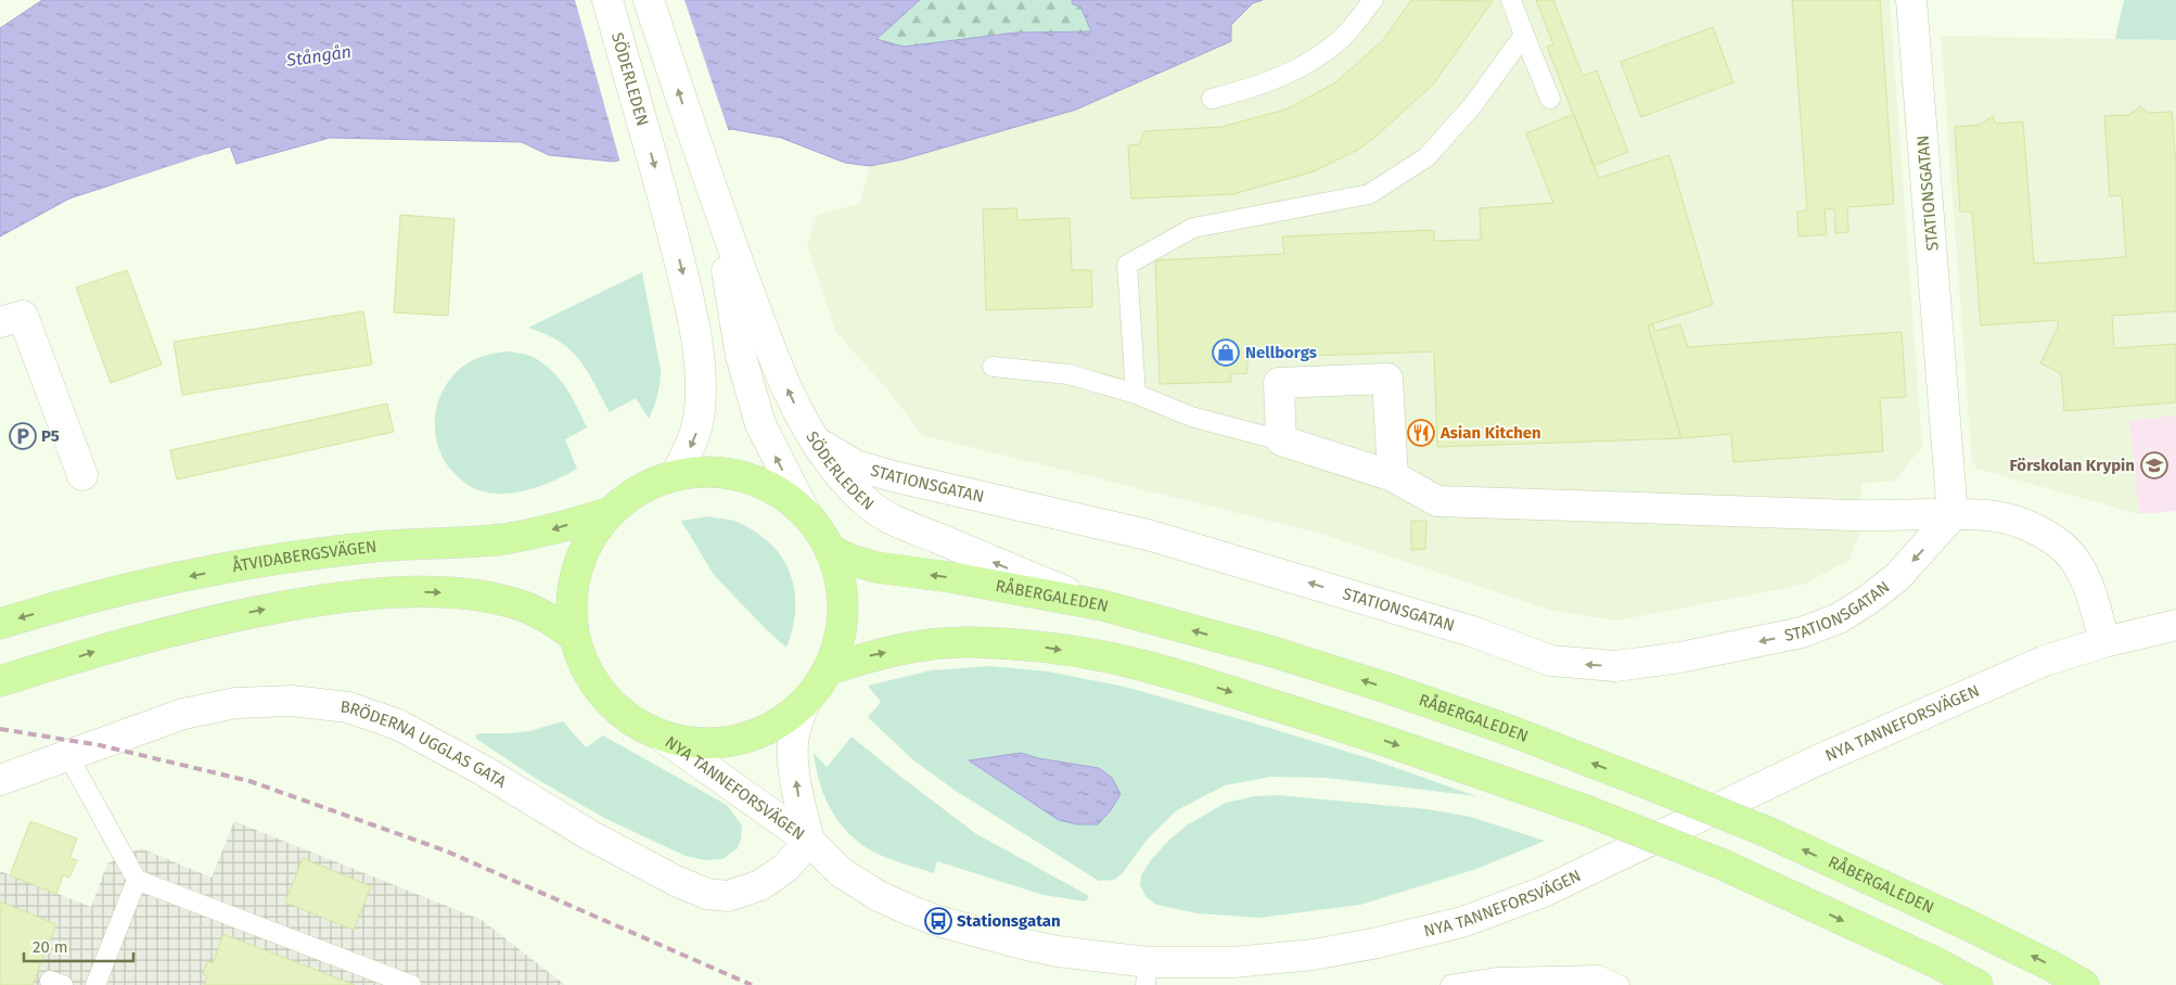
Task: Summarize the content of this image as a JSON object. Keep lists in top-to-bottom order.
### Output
{
  "streets": {
    "main road": ["ÅTVIDABERGSVÄGEN", "RÅBERGALEDEN"],
    "street": [
      "SÖDERLEDEN",
      "STATIONSGATAN",
      "NYA TANNEFORSVÄGEN",
      "BRÖDERNA UGGLAS GATA"
    ]
  },
  "crossings": [
    ["SÖDERLEDEN", "STATIONSGATAN"],
    ["SÖDERLEDEN", "RÅBERGALEDEN"],
    ["NYA TANNEFORSVÄGEN", "BRÖDERNA UGGLAS GATA"]
  ],
  "water": ["Stångån"],
  "places": {
    "shop": ["Nellborgs"],
    "restaurant": ["Asian Kitchen"],
    "parking": ["P5"],
    "school or university": ["Förskolan Krypin"],
    "bus stop": ["Stationsgatan"]
  },
  "scale_bar": "20 m"
}
